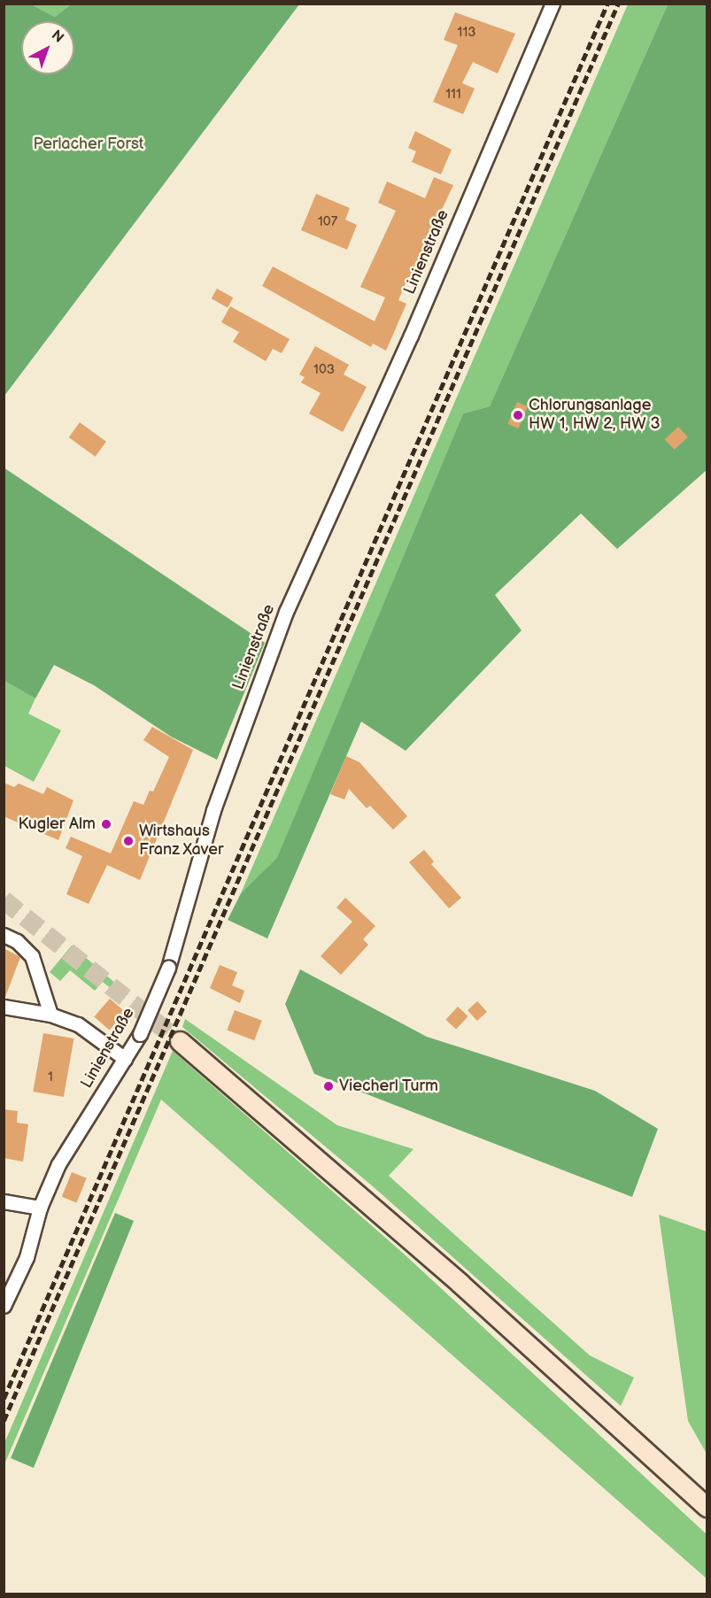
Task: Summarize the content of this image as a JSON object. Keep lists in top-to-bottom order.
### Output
{
  "streets": {
    "street": ["Linienstraße"]
  },
  "parks": ["Perlacher Forst"],
  "places": [
    "Chlorungsanlage HW 1, HW 2, HW 3",
    "Kugler Alm",
    "Wirtshaus Franz Xaver",
    "Viecherl Turm"
  ],
  "house_numbers": [
    "113",
    "111",
    "107",
    "103",
    "1"
  ],
  "north": "top right"
}
